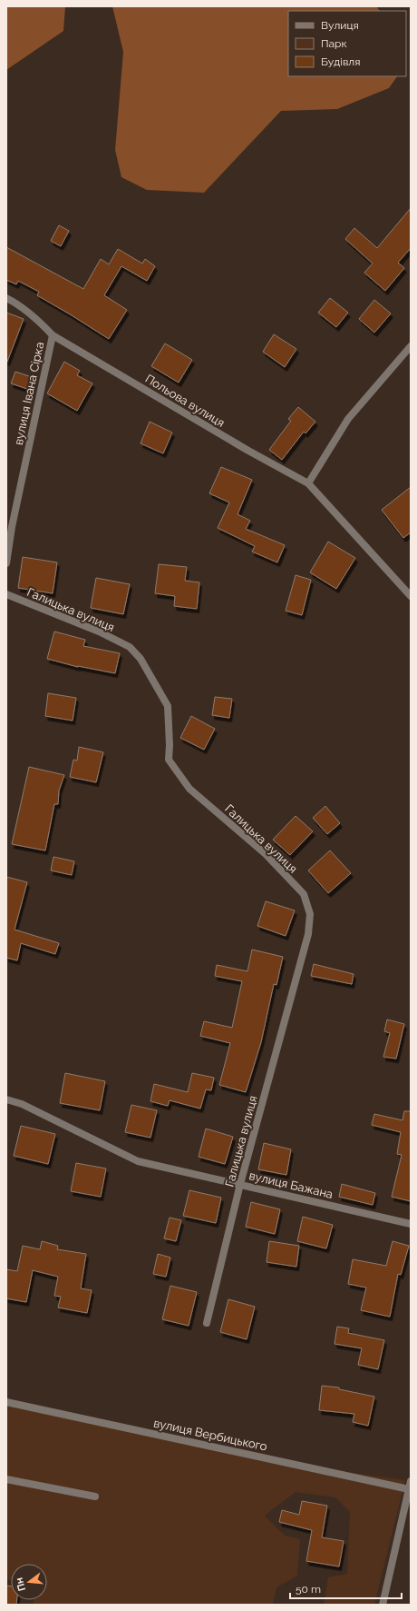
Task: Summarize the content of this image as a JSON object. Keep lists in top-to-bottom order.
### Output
{
  "streets": {
    "street": [
      "вулиця Івана Сірка",
      "Польова вулиця",
      "Галицька вулиця",
      "вулиця Бажана",
      "вулиця Вербицького"
    ]
  },
  "crossings": [
    ["вулиця Івана Сірка", "Польова вулиця"],
    ["Галицька вулиця", "вулиця Бажана"]
  ],
  "legend": ["Вулиця", "Парк", "Будівля"],
  "scale_bar": "50 m",
  "north": "left"
}
